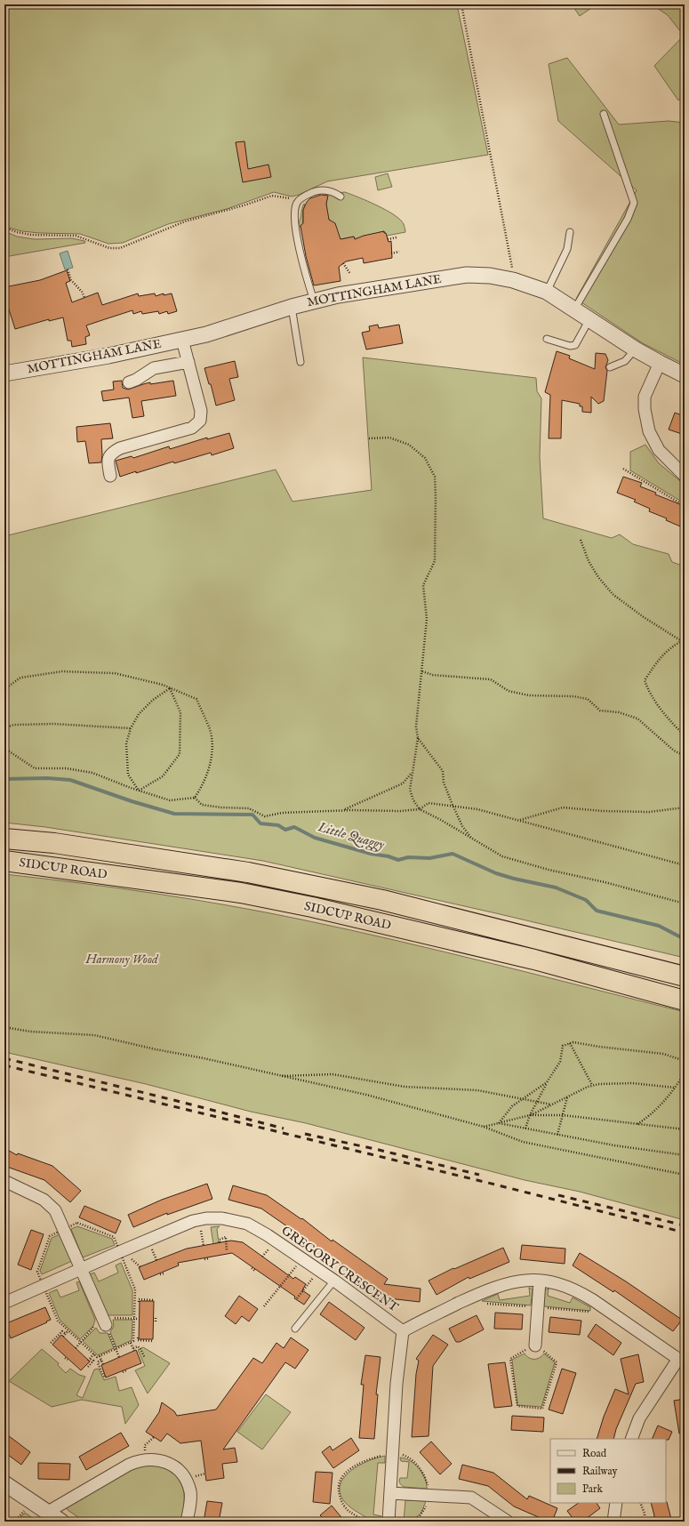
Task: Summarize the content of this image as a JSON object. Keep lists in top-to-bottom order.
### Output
{
  "streets": {
    "highway": ["SIDCUP ROAD"],
    "street": ["MOTTINGHAM LANE", "GREGORY CRESCENT"]
  },
  "water": ["Little Quaggy"],
  "parks": ["Harmony Wood"],
  "legend": ["Road", "Railway", "Park"]
}
